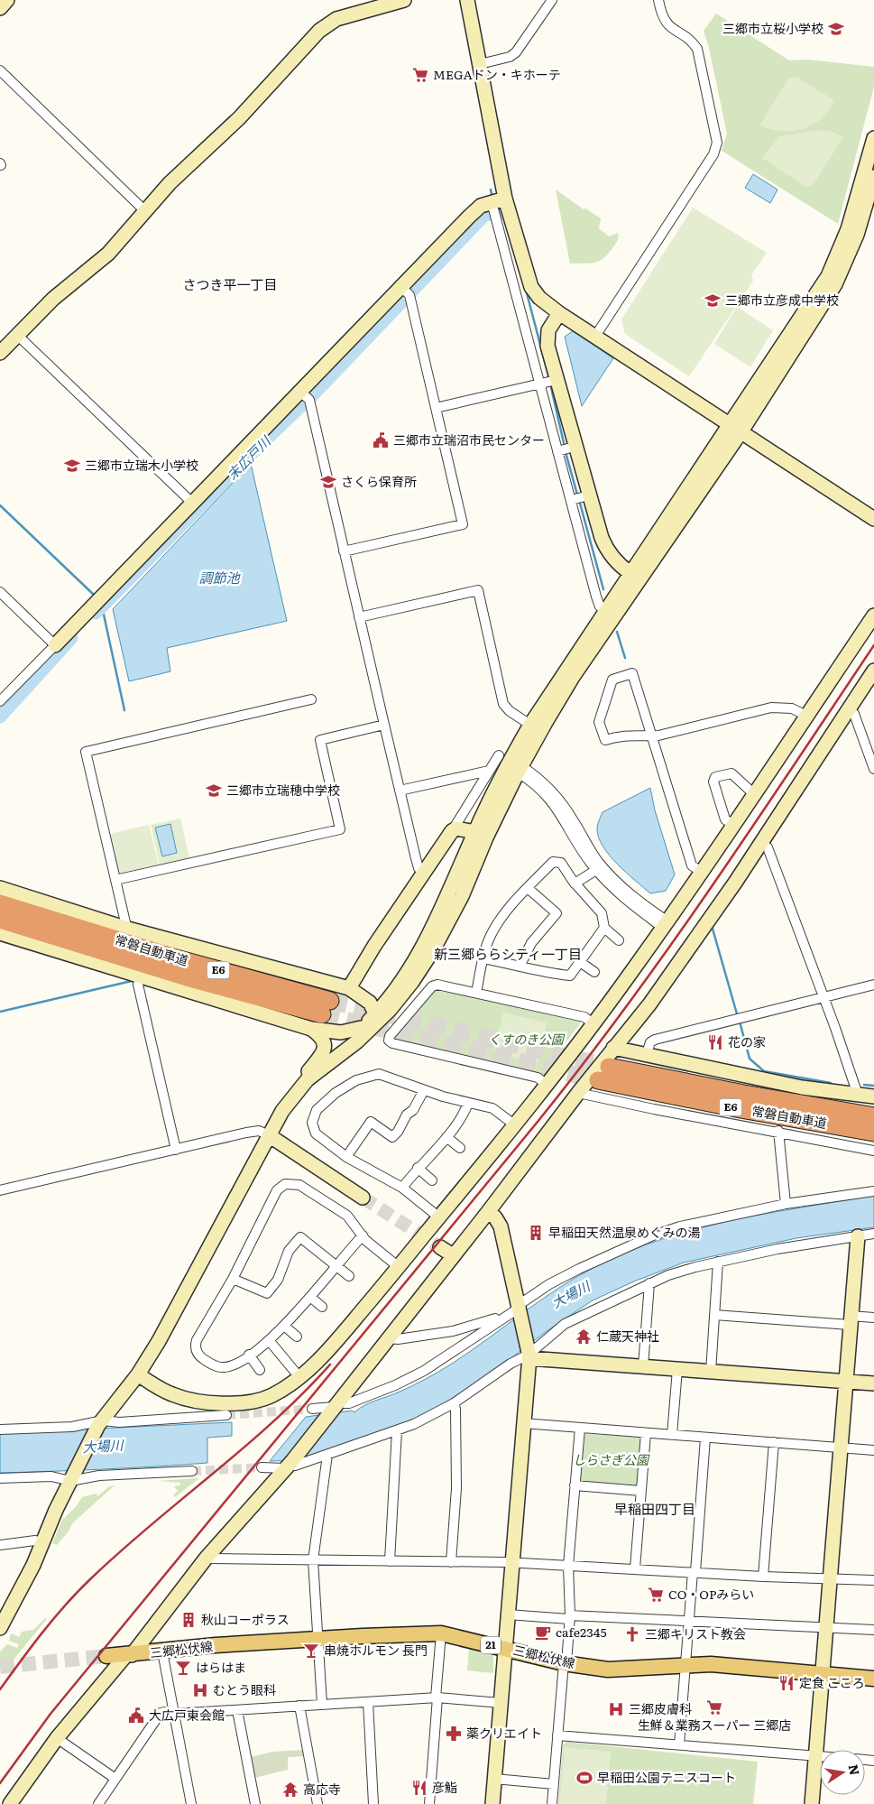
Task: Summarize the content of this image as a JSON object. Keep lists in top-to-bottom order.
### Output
{
  "streets": {
    "highway": ["常磐自動車道", "E6"],
    "main road": ["21", "三郷松伏線"]
  },
  "districts": ["さつき平一丁目", "新三郷ららシティ一丁目", "早稲田四丁目"],
  "water": ["末広戸川", "調節池", "大場川"],
  "parks": ["くすのき公園", "しらさぎ公園"],
  "places": {
    "school or university": [
      "三郷市立桜小学校",
      "三郷市立彦成中学校",
      "三郷市立瑞木小学校",
      "さくら保育所",
      "三郷市立瑞穂中学校"
    ],
    "supermarket": ["MEGAドン・キホーテ", "CO・OPみらい", "生鮮＆業務スーパー 三郷店"],
    "public building": ["三郷市立瑞沼市民センター", "大広戸東会館"],
    "restaurant": ["花の家", "定食 こころ", "彦鮨"],
    "building": ["早稲田天然温泉めぐみの湯", "秋山コーポラス"],
    "temple": ["仁蔵天神社", "高応寺"],
    "cafe": ["cafe2345"],
    "church": ["三郷キリスト教会"],
    "bar": ["串焼ホルモン 長門", "はらはま"],
    "hospital": ["むとう眼科", "三郷皮膚科"],
    "pharmacy": ["薬クリエイト"],
    "sports": ["早稲田公園テニスコート"]
  },
  "north": "right"
}
